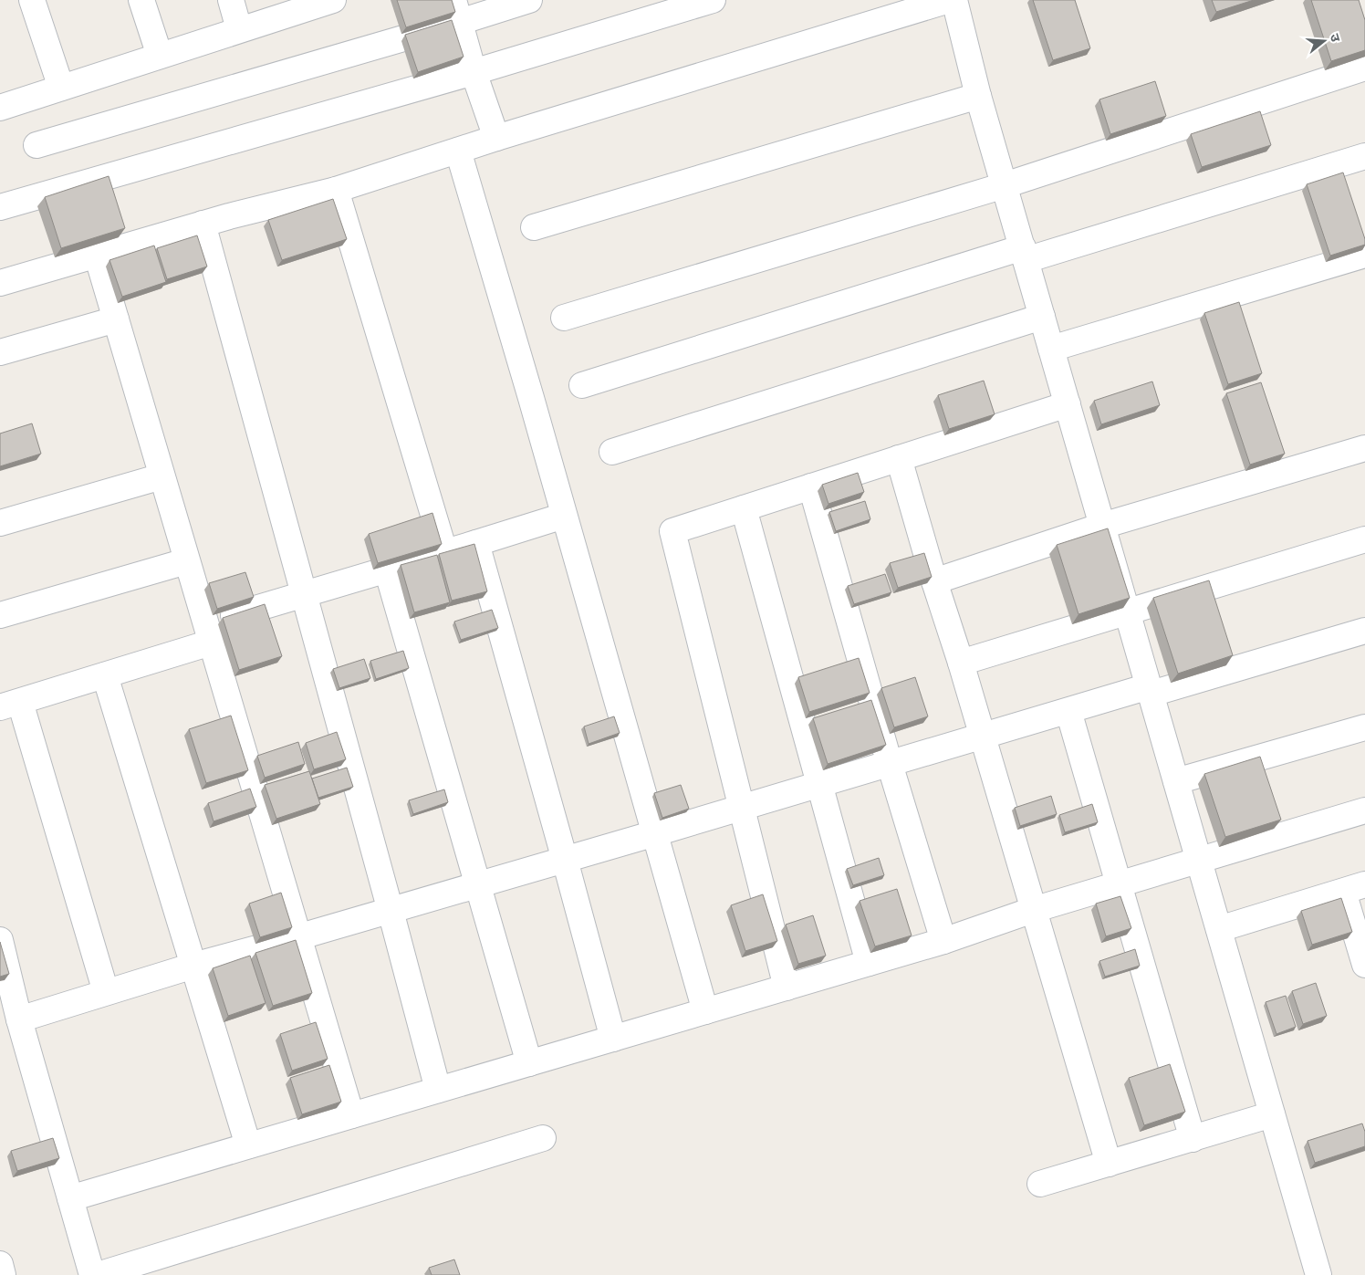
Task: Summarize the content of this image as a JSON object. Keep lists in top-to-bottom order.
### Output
{
  "north": "right"
}
